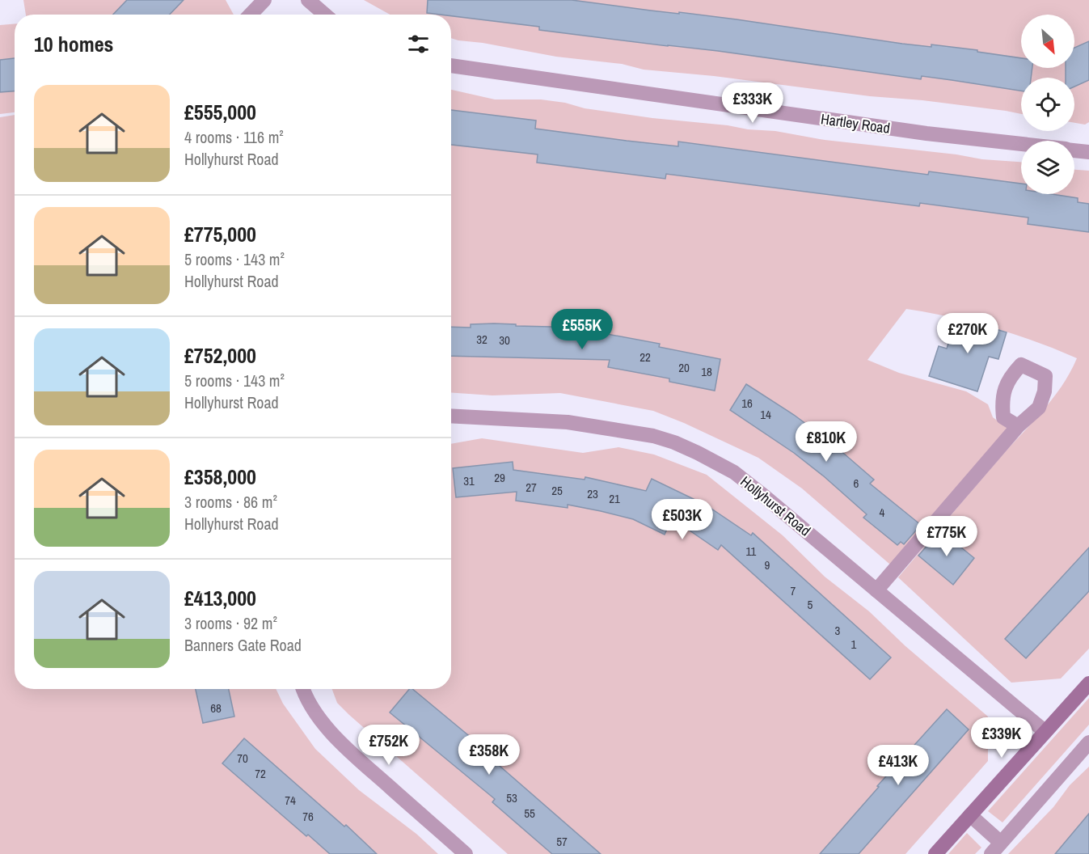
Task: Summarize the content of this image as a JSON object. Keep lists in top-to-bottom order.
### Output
{
  "streets": {
    "street": ["Hartley Road", "Hollyhurst Road"]
  },
  "house_numbers": [
    "32",
    "30",
    "22",
    "20",
    "18",
    "16",
    "14",
    "29",
    "31",
    "6",
    "27",
    "25",
    "23",
    "21",
    "4",
    "11",
    "9",
    "7",
    "5",
    "3",
    "1",
    "68",
    "70",
    "72",
    "53",
    "74",
    "55",
    "76",
    "57"
  ],
  "north": "bottom right",
  "page": {
    "heading": "10 homes",
    "list": [
      {
        "name": "£555,000",
        "note": "4 rooms · 116 m² · Hollyhurst Road"
      },
      {
        "name": "£775,000",
        "note": "5 rooms · 143 m² · Hollyhurst Road"
      },
      {
        "name": "£752,000",
        "note": "5 rooms · 143 m² · Hollyhurst Road"
      },
      {
        "name": "£358,000",
        "note": "3 rooms · 86 m² · Hollyhurst Road"
      },
      {
        "name": "£413,000",
        "note": "3 rooms · 92 m² · Banners Gate Road"
      }
    ],
    "price": [
      "£333K",
      "£555K",
      "£270K",
      "£810K",
      "£503K",
      "£775K",
      "£339K",
      "£752K",
      "£358K",
      "£413K"
    ]
  }
}
